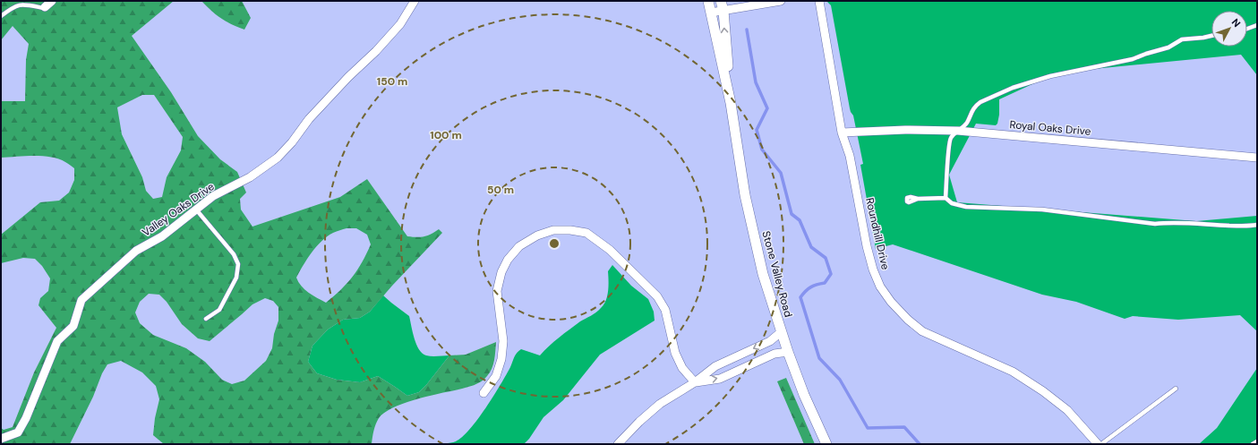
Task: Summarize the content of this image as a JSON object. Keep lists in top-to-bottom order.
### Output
{
  "streets": {
    "street": [
      "Royal Oaks Drive",
      "Valley Oaks Drive",
      "Roundhill Drive",
      "Stone Valley Road"
    ]
  },
  "crossings": [
    ["Royal Oaks Drive", "Roundhill Drive"]
  ],
  "north": "top right",
  "rings": ["150 m", "100 m", "50 m"]
}
